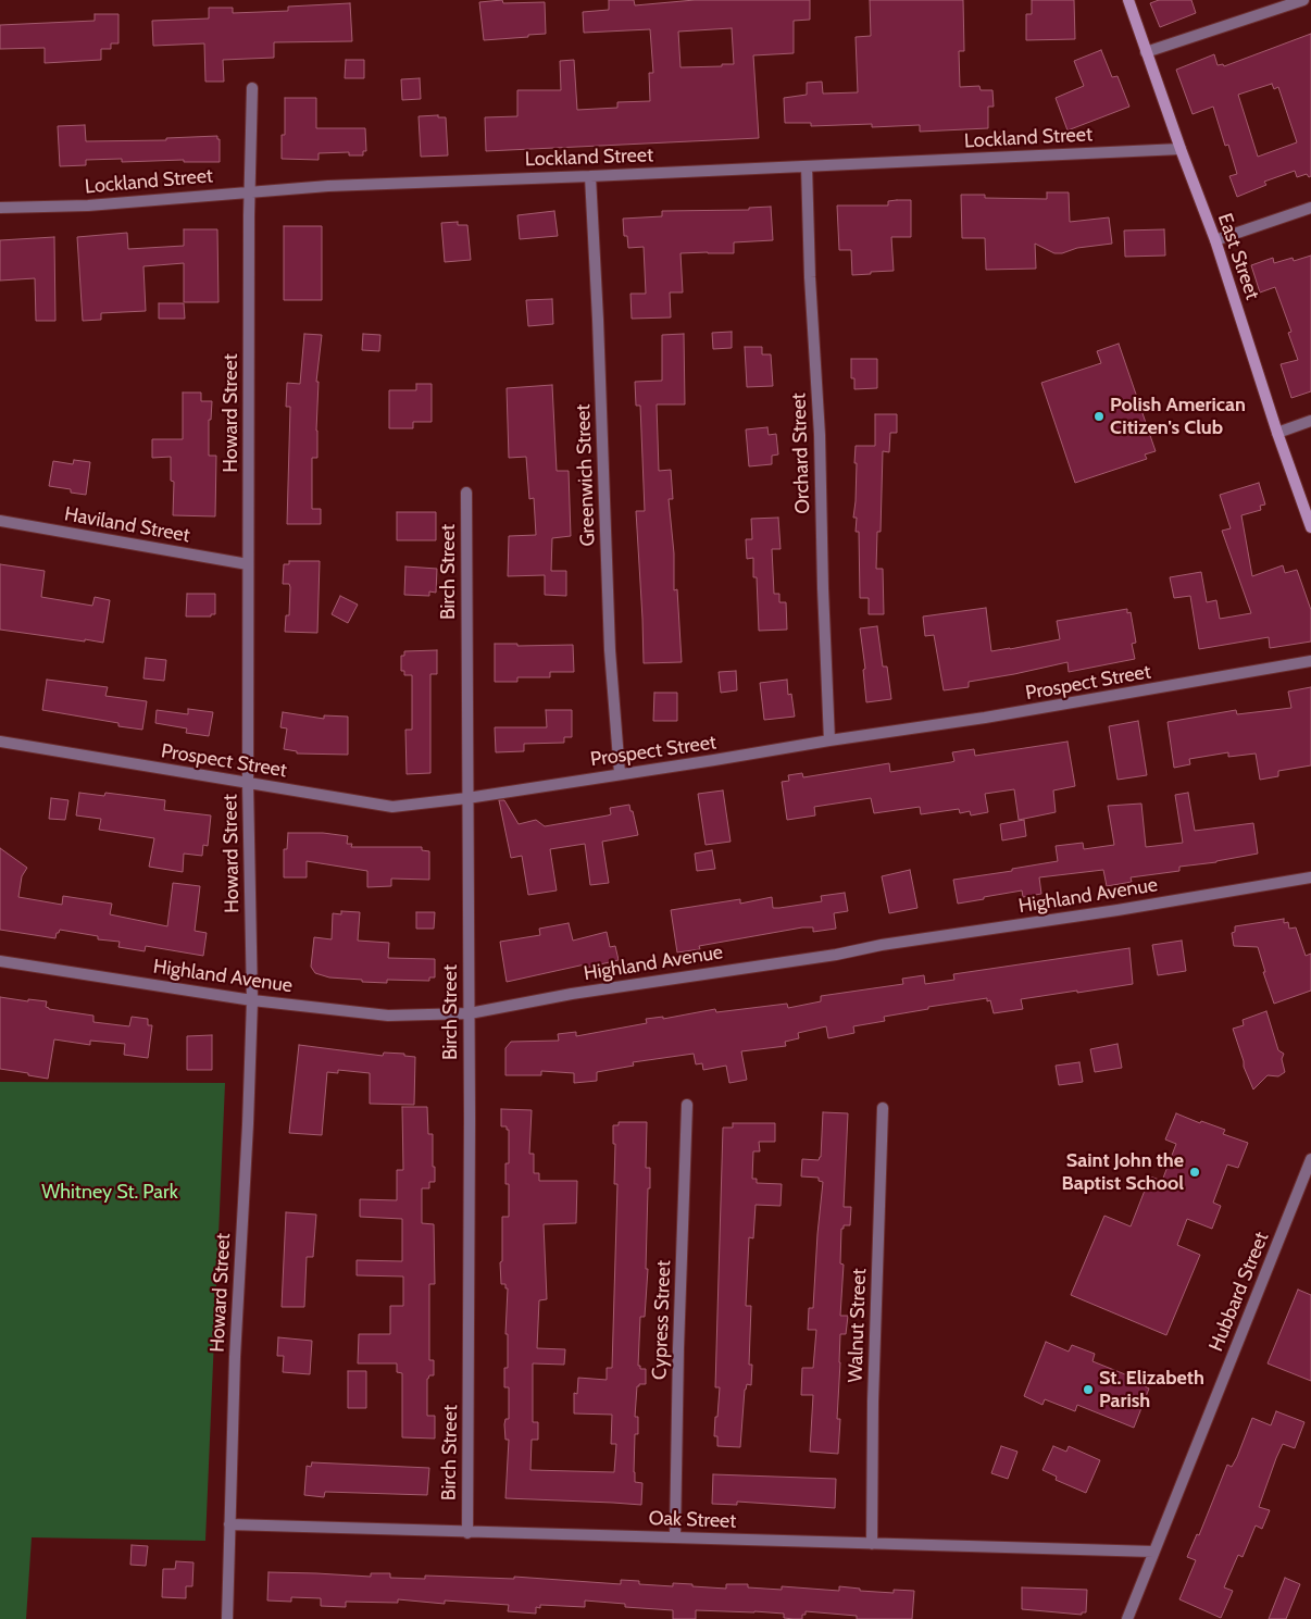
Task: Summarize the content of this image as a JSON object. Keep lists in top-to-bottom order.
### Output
{
  "streets": {
    "main road": ["East Street"],
    "street": [
      "Lockland Street",
      "Howard Street",
      "Orchard Street",
      "Greenwich Street",
      "Haviland Street",
      "Birch Street",
      "Prospect Street",
      "Highland Avenue",
      "Hubbard Street",
      "Cypress Street",
      "Walnut Street",
      "Oak Street"
    ]
  },
  "crossings": [
    ["Lockland Street", "East Street"],
    ["Lockland Street", "Howard Street"],
    ["Lockland Street", "Orchard Street"],
    ["Lockland Street", "Greenwich Street"],
    ["Howard Street", "Haviland Street"],
    ["Howard Street", "Prospect Street"],
    ["Howard Street", "Highland Avenue"],
    ["Howard Street", "Oak Street"],
    ["Orchard Street", "Prospect Street"],
    ["Greenwich Street", "Prospect Street"],
    ["Birch Street", "Prospect Street"],
    ["Birch Street", "Highland Avenue"],
    ["Birch Street", "Oak Street"],
    ["Hubbard Street", "Oak Street"],
    ["Cypress Street", "Oak Street"],
    ["Walnut Street", "Oak Street"]
  ],
  "parks": ["Whitney St. Park"],
  "places": ["Polish American Citizen's Club", "Saint John the Baptist School", "St. Elizabeth Parish"]
}
